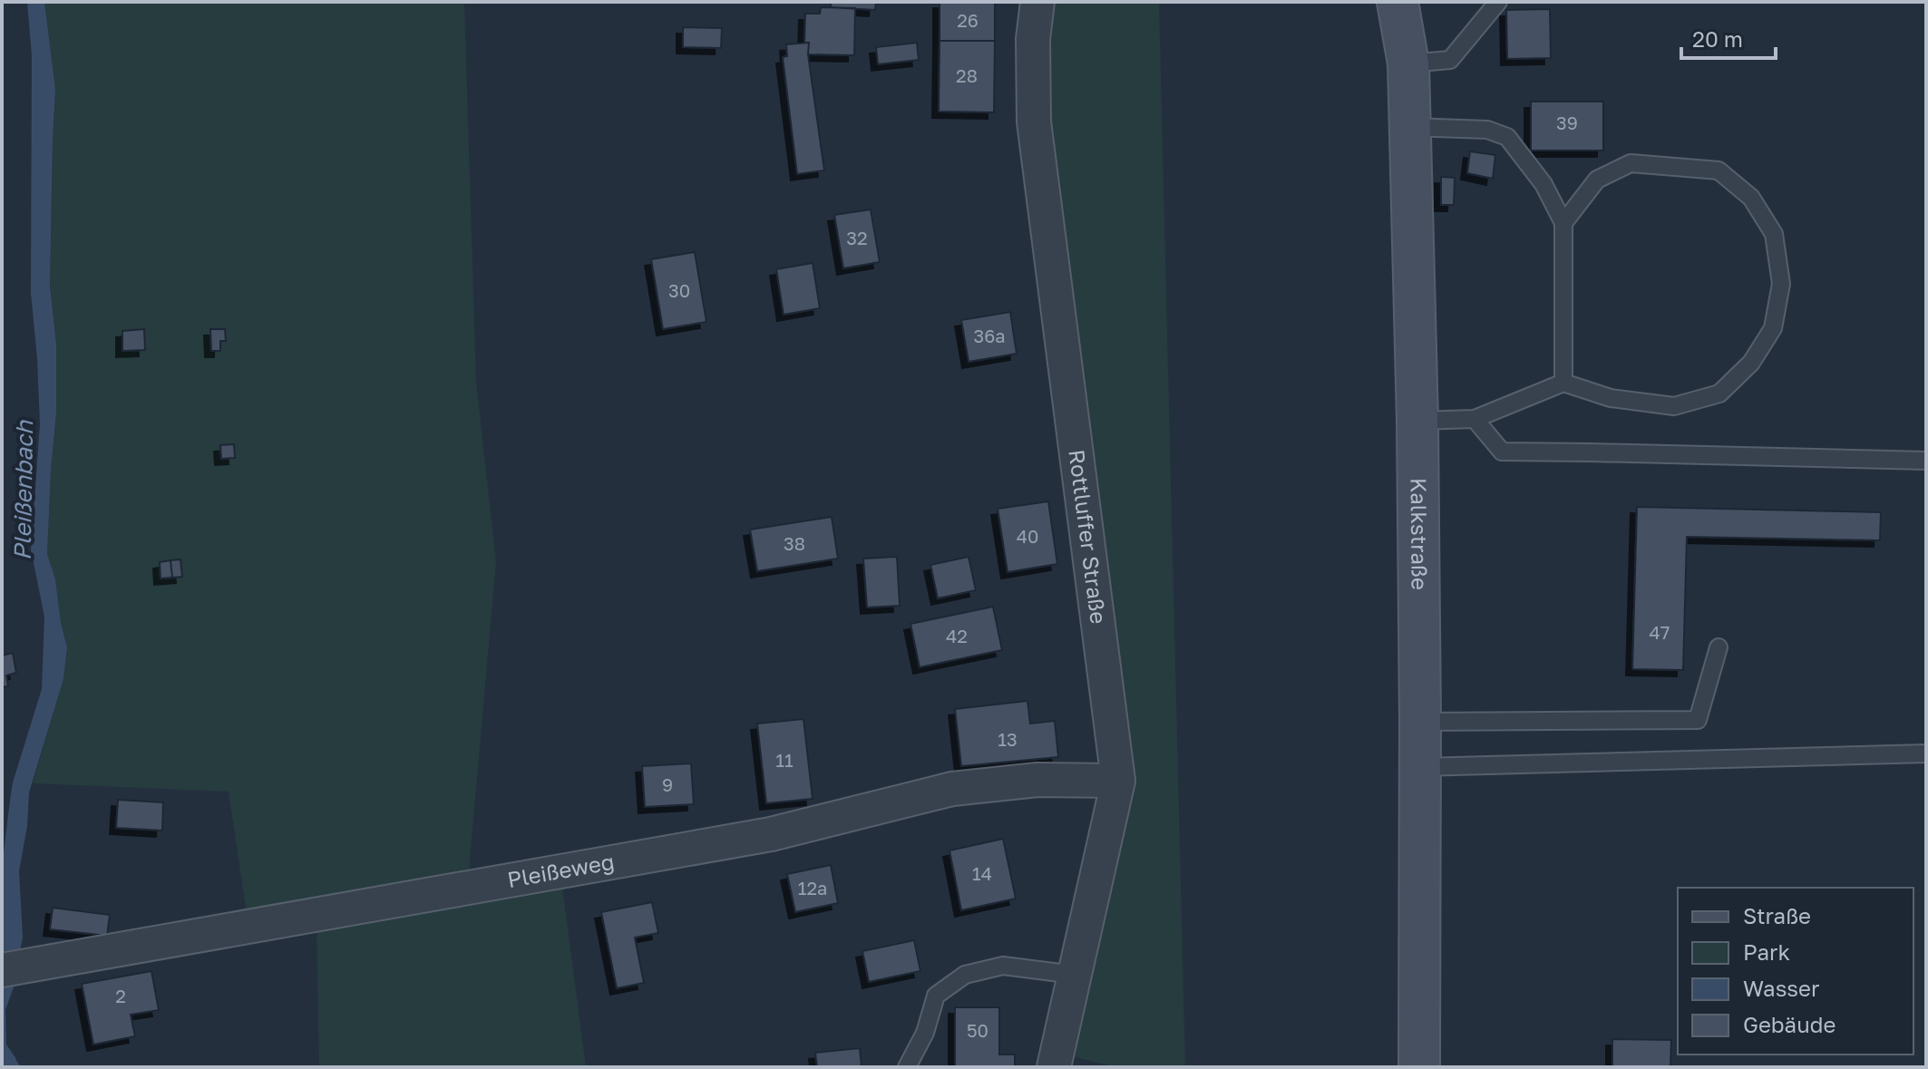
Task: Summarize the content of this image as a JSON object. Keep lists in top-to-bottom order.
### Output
{
  "streets": {
    "main road": ["Kalkstraße"],
    "street": ["Rottluffer Straße", "Pleißeweg"]
  },
  "crossings": [
    ["Rottluffer Straße", "Pleißeweg"]
  ],
  "water": ["Pleißenbach"],
  "house_numbers": [
    "26",
    "28",
    "39",
    "32",
    "30",
    "36a",
    "40",
    "38",
    "47",
    "42",
    "13",
    "11",
    "9",
    "14",
    "12a",
    "2",
    "50"
  ],
  "legend": [
    "Straße",
    "Park",
    "Wasser",
    "Gebäude"
  ],
  "scale_bar": "20 m"
}
